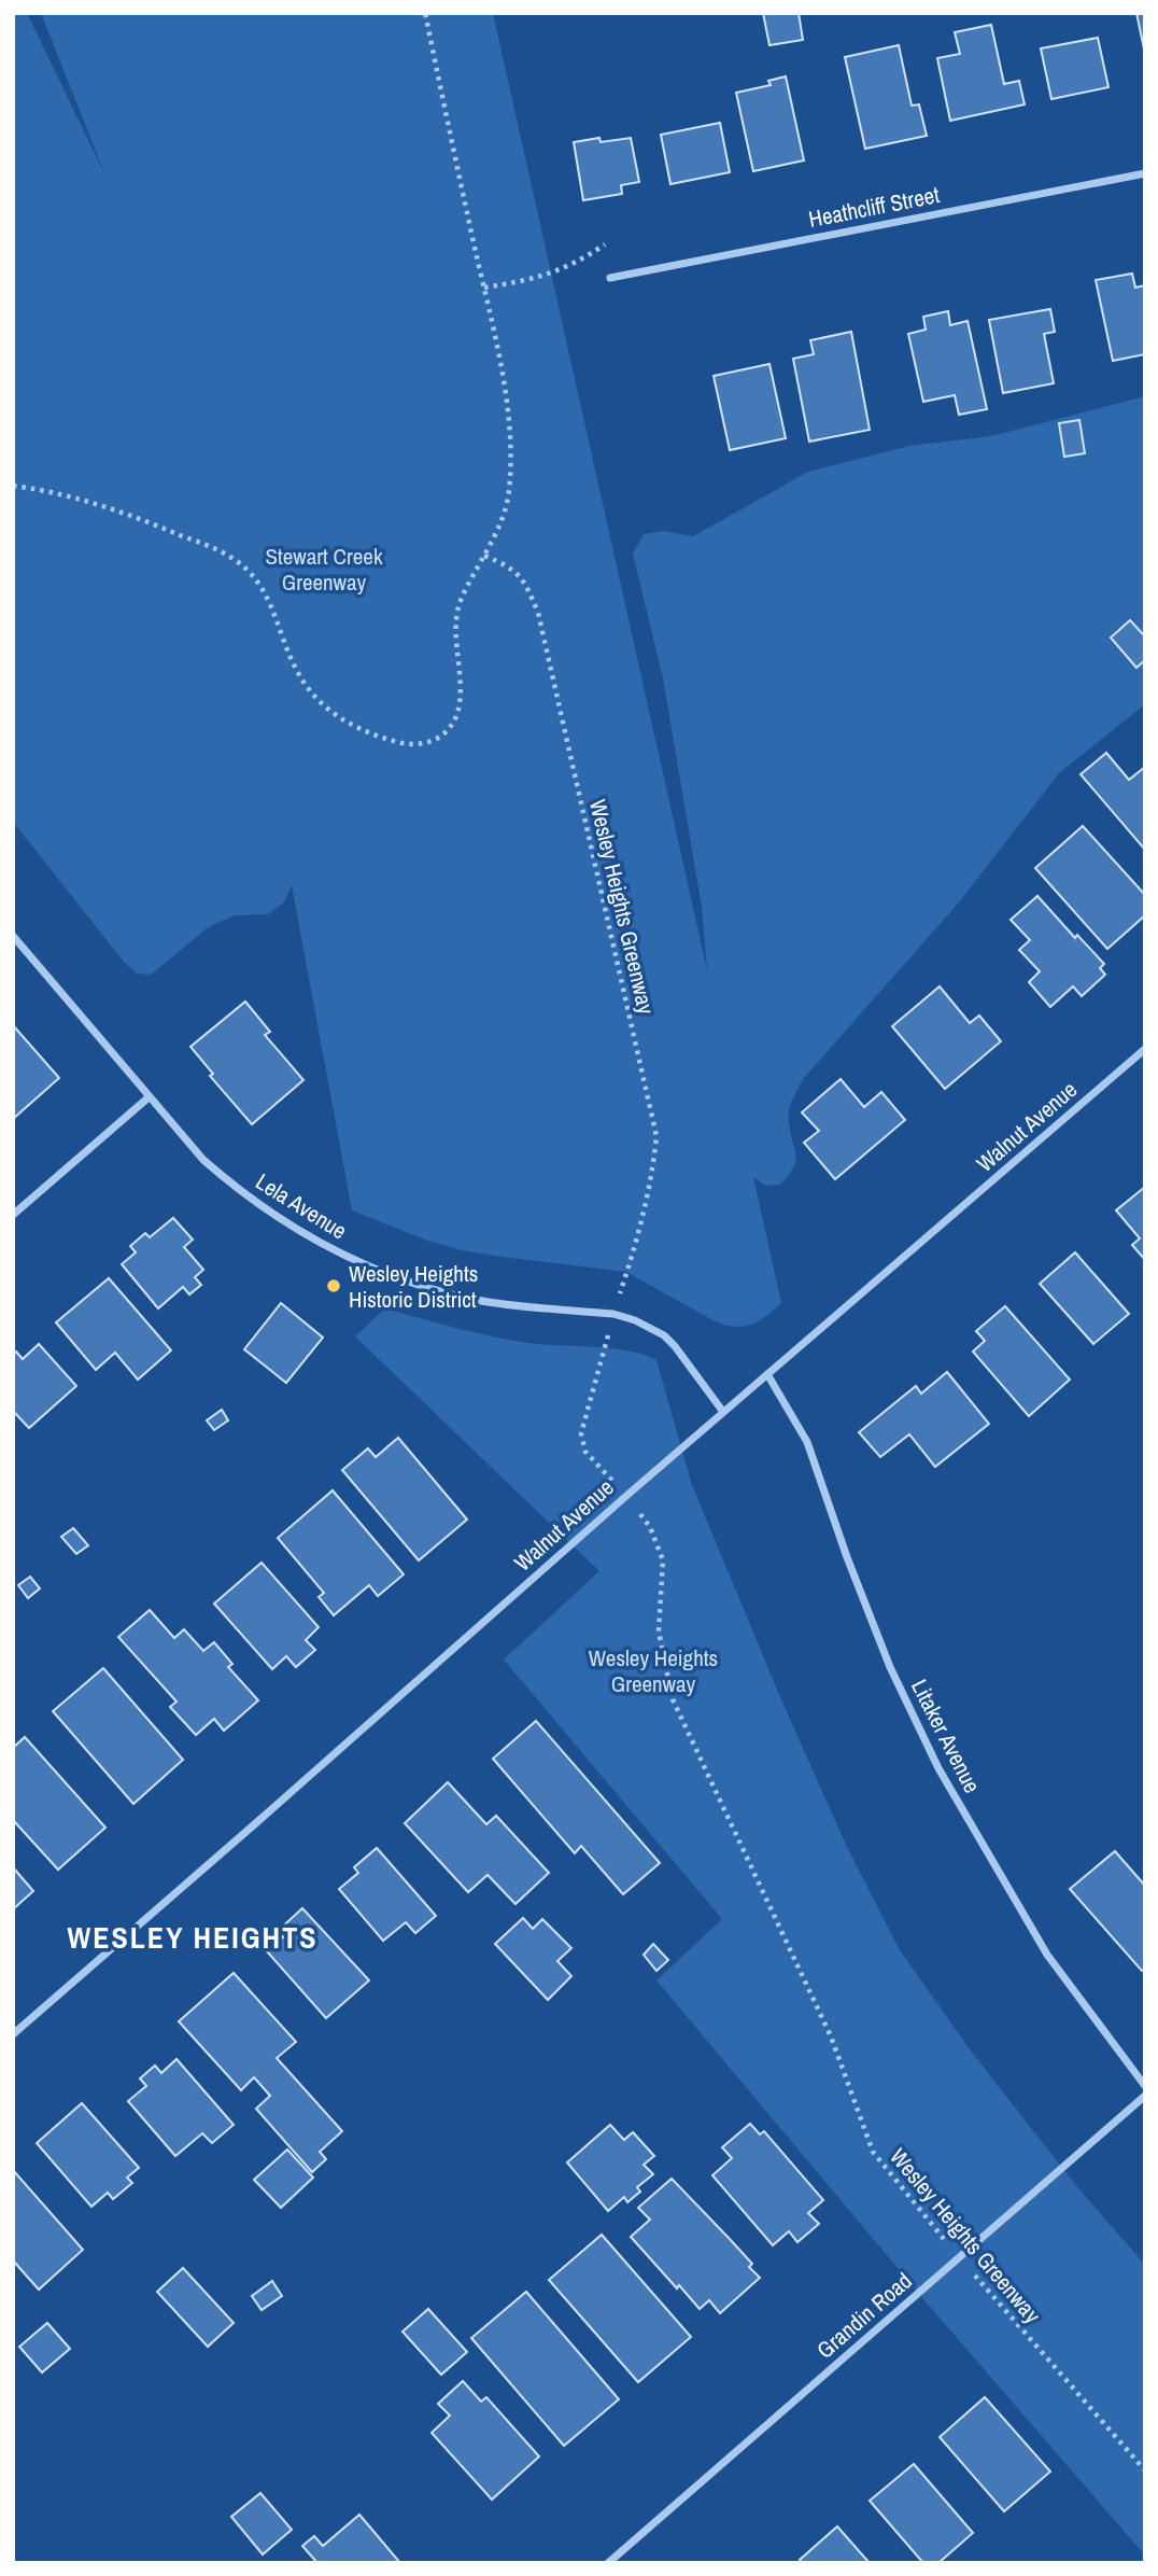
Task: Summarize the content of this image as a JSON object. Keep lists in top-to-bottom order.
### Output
{
  "streets": {
    "street": [
      "Heathcliff Street",
      "Walnut Avenue",
      "Lela Avenue",
      "Litaker Avenue",
      "Grandin Road"
    ],
    "path": ["Wesley Heights Greenway"]
  },
  "crossings": [
    ["Wesley Heights Greenway", "Walnut Avenue"],
    ["Wesley Heights Greenway", "Grandin Road"],
    ["Walnut Avenue", "Lela Avenue"],
    ["Walnut Avenue", "Litaker Avenue"]
  ],
  "districts": ["WESLEY HEIGHTS"],
  "parks": ["Stewart Creek Greenway", "Wesley Heights Greenway"],
  "places": ["Wesley Heights Historic District"]
}
